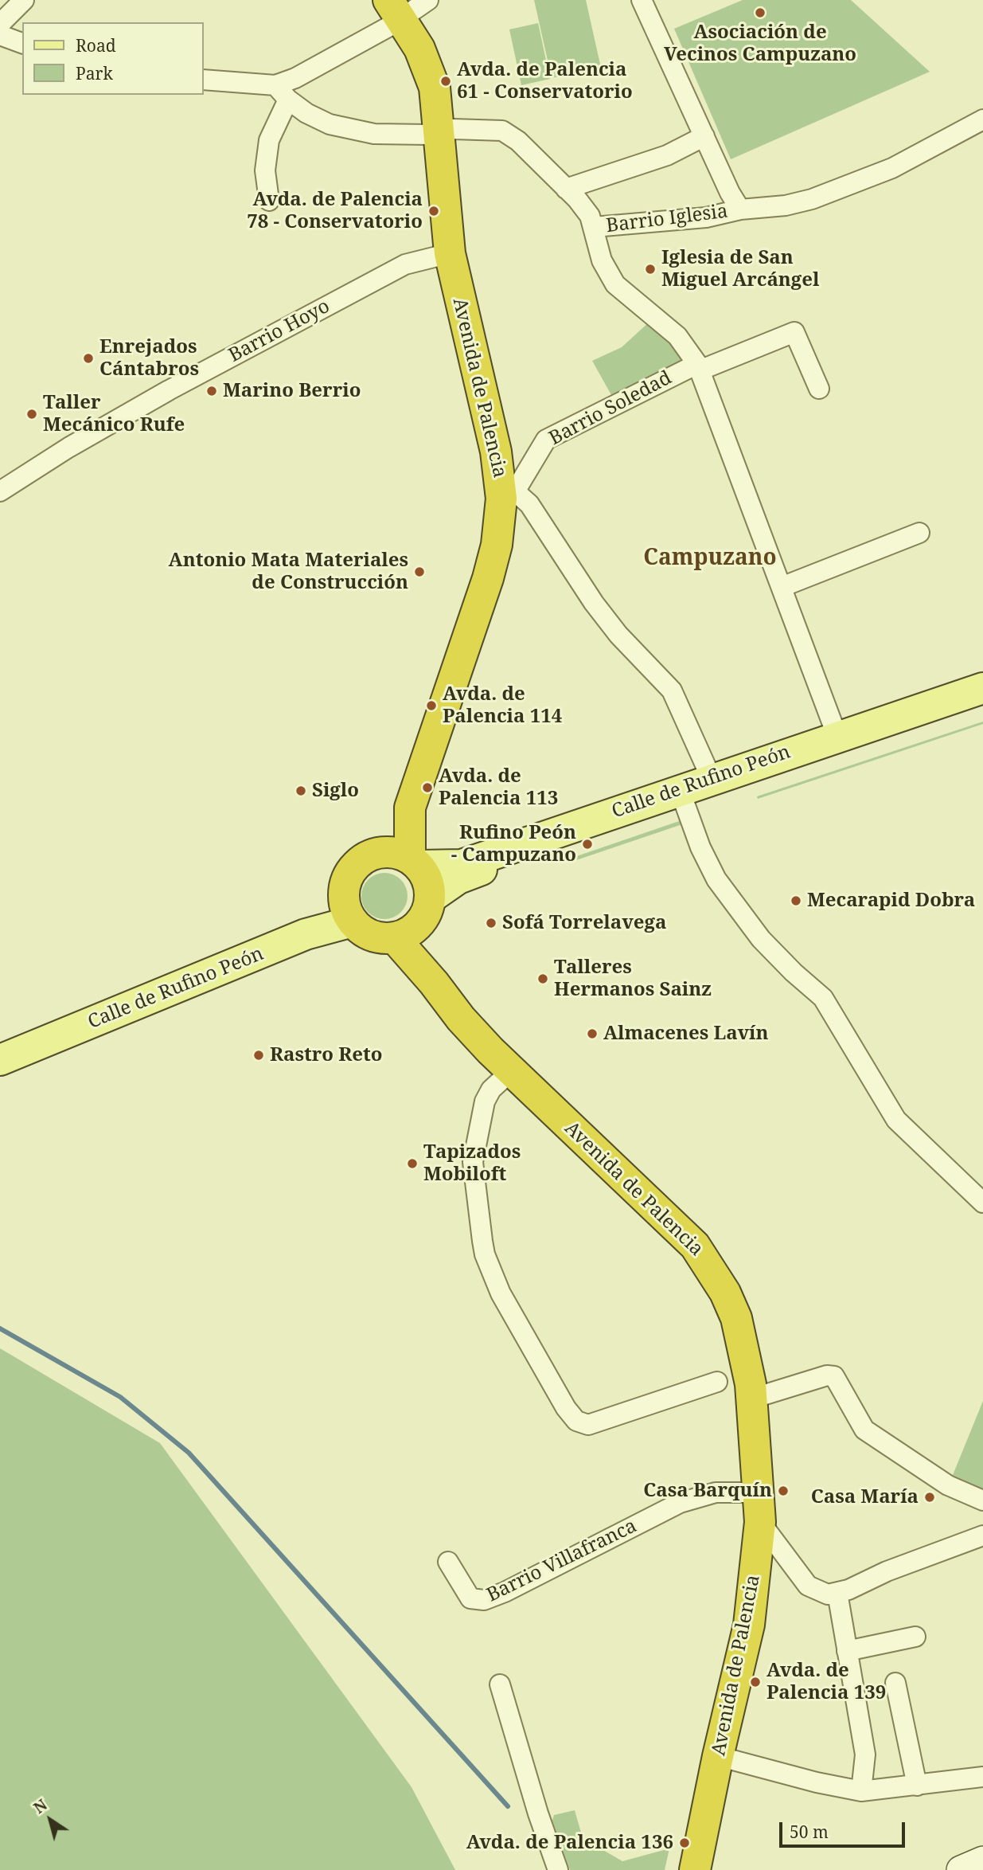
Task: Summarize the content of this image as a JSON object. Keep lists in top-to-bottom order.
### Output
{
  "streets": {
    "highway": ["Avenida de Palencia"],
    "main road": ["Calle de Rufino Peón"],
    "street": [
      "Barrio Iglesia",
      "Barrio Hoyo",
      "Barrio Soledad",
      "Barrio Villafranca"
    ]
  },
  "crossings": [
    ["Barrio Hoyo", "Avenida de Palencia"],
    ["Avenida de Palencia", "Barrio Soledad"],
    ["Avenida de Palencia", "Calle de Rufino Peón"],
    ["Avenida de Palencia", "Barrio Villafranca"]
  ],
  "districts": ["Campuzano"],
  "places": [
    "Asociación de Vecinos Campuzano",
    "Avda. de Palencia 61 - Conservatorio",
    "Avda. de Palencia 78 - Conservatorio",
    "Iglesia de San Miguel Arcángel",
    "Enrejados Cántabros",
    "Marino Berrio",
    "Taller Mecánico Rufe",
    "Antonio Mata Materiales de Construcción",
    "Avda. de Palencia 114",
    "Avda. de Palencia 113",
    "Siglo",
    "Rufino Peón - Campuzano",
    "Mecarapid Dobra",
    "Sofá Torrelavega",
    "Talleres Hermanos Sainz",
    "Almacenes Lavín",
    "Rastro Reto",
    "Tapizados Mobiloft",
    "Casa Barquín",
    "Casa María",
    "Avda. de Palencia 139",
    "Avda. de Palencia 136"
  ],
  "legend": ["Road", "Park"],
  "scale_bar": "50 m",
  "north": "top left"
}
